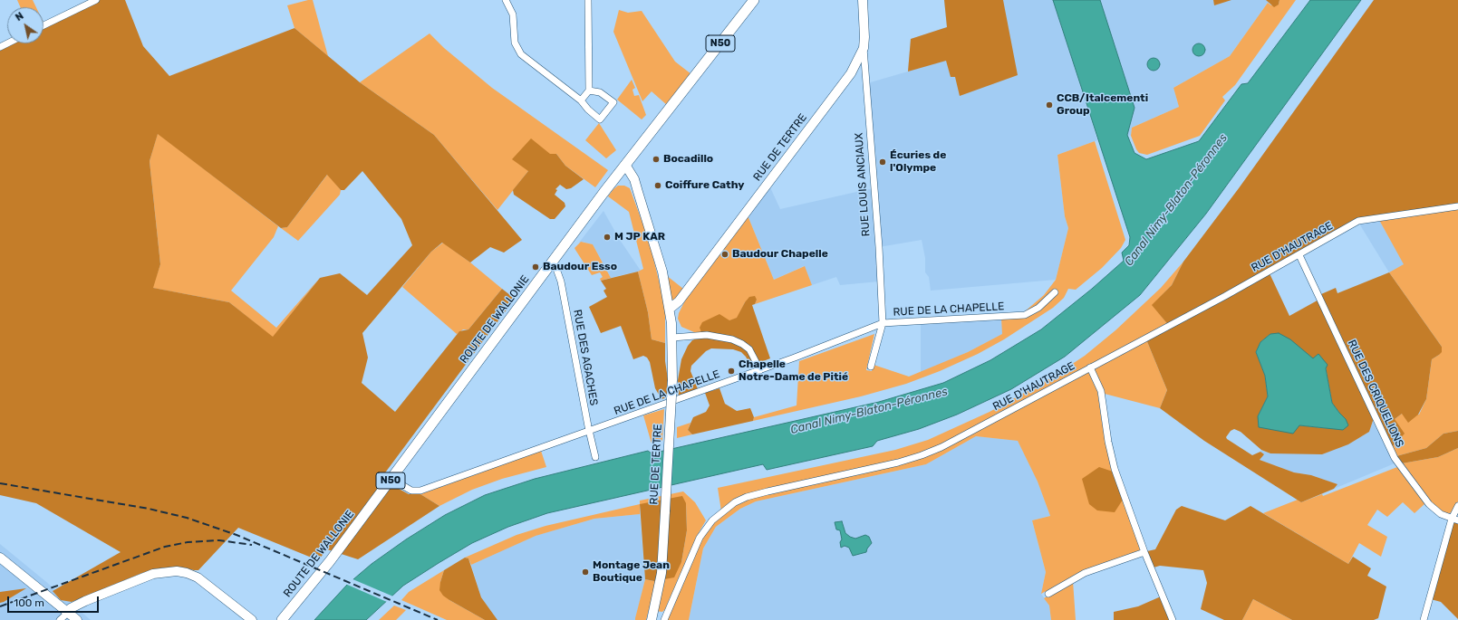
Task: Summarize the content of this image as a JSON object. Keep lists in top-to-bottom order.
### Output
{
  "streets": {
    "main road": ["N50", "ROUTE DE WALLONIE"],
    "street": [
      "RUE DE TERTRE",
      "RUE LOUIS ANCIAUX",
      "RUE D'HAUTRAGE",
      "RUE DE LA CHAPELLE",
      "RUE DES AGACHES",
      "RUE DES CRIQUELIONS"
    ]
  },
  "crossings": [
    ["RUE DE TERTRE", "RUE LOUIS ANCIAUX"],
    ["RUE DE TERTRE", "ROUTE DE WALLONIE"],
    ["RUE LOUIS ANCIAUX", "RUE DE LA CHAPELLE"],
    ["RUE D'HAUTRAGE", "RUE DES CRIQUELIONS"],
    ["RUE DE LA CHAPELLE", "ROUTE DE WALLONIE"],
    ["RUE DE LA CHAPELLE", "RUE DES AGACHES"],
    ["ROUTE DE WALLONIE", "RUE DES AGACHES"]
  ],
  "water": ["Canal Nimy-Blaton-Péronnes"],
  "places": [
    "CCB/Italcementi Group",
    "Bocadillo",
    "Écuries de l'Olympe",
    "Coiffure Cathy",
    "M JP KAR",
    "Baudour Chapelle",
    "Baudour Esso",
    "Chapelle Notre-Dame de Pitié",
    "Montage Jean Boutique"
  ],
  "scale_bar": "100 m",
  "north": "top left"
}
